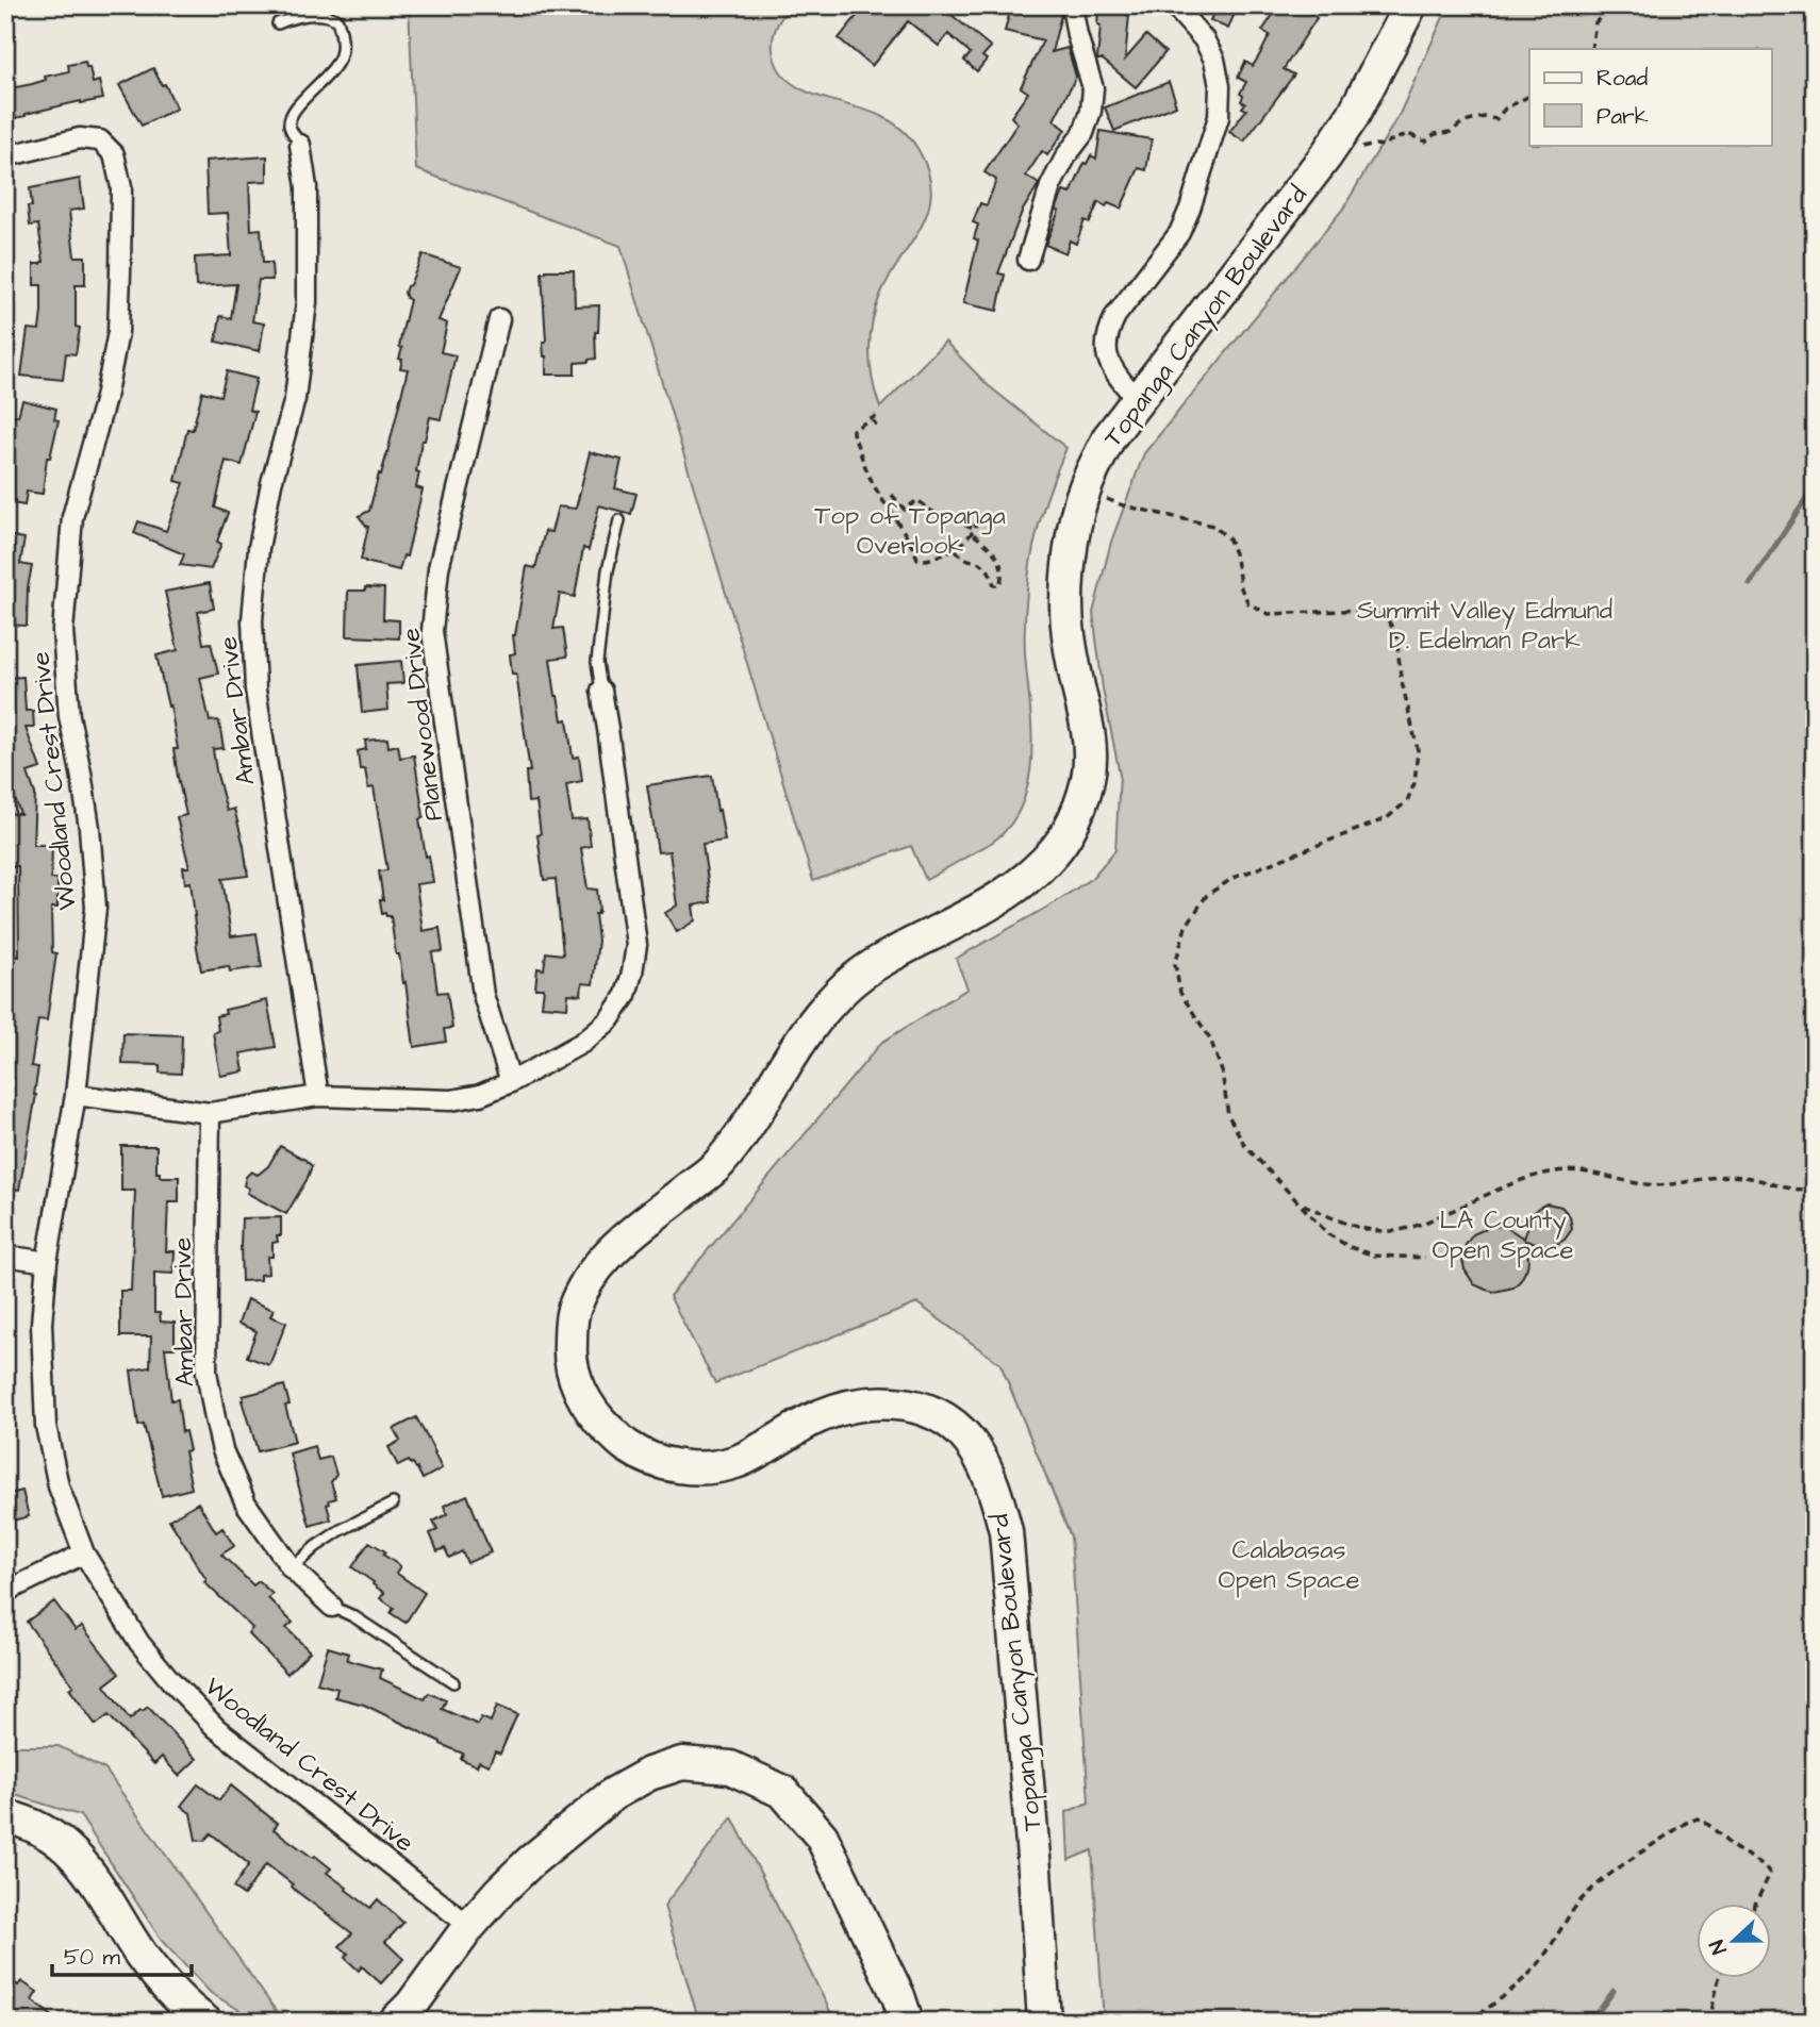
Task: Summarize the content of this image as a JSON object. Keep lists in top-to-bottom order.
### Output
{
  "streets": {
    "main road": ["Topanga Canyon Boulevard"],
    "street": ["Ambar Drive", "Planewood Drive", "Woodland Crest Drive"]
  },
  "parks": [
    "Top of Topanga Overlook",
    "Summit Valley Edmund D. Edelman Park",
    "LA County Open Space",
    "Calabasas Open Space"
  ],
  "legend": ["Road", "Park"],
  "scale_bar": "50 m",
  "north": "left"
}
